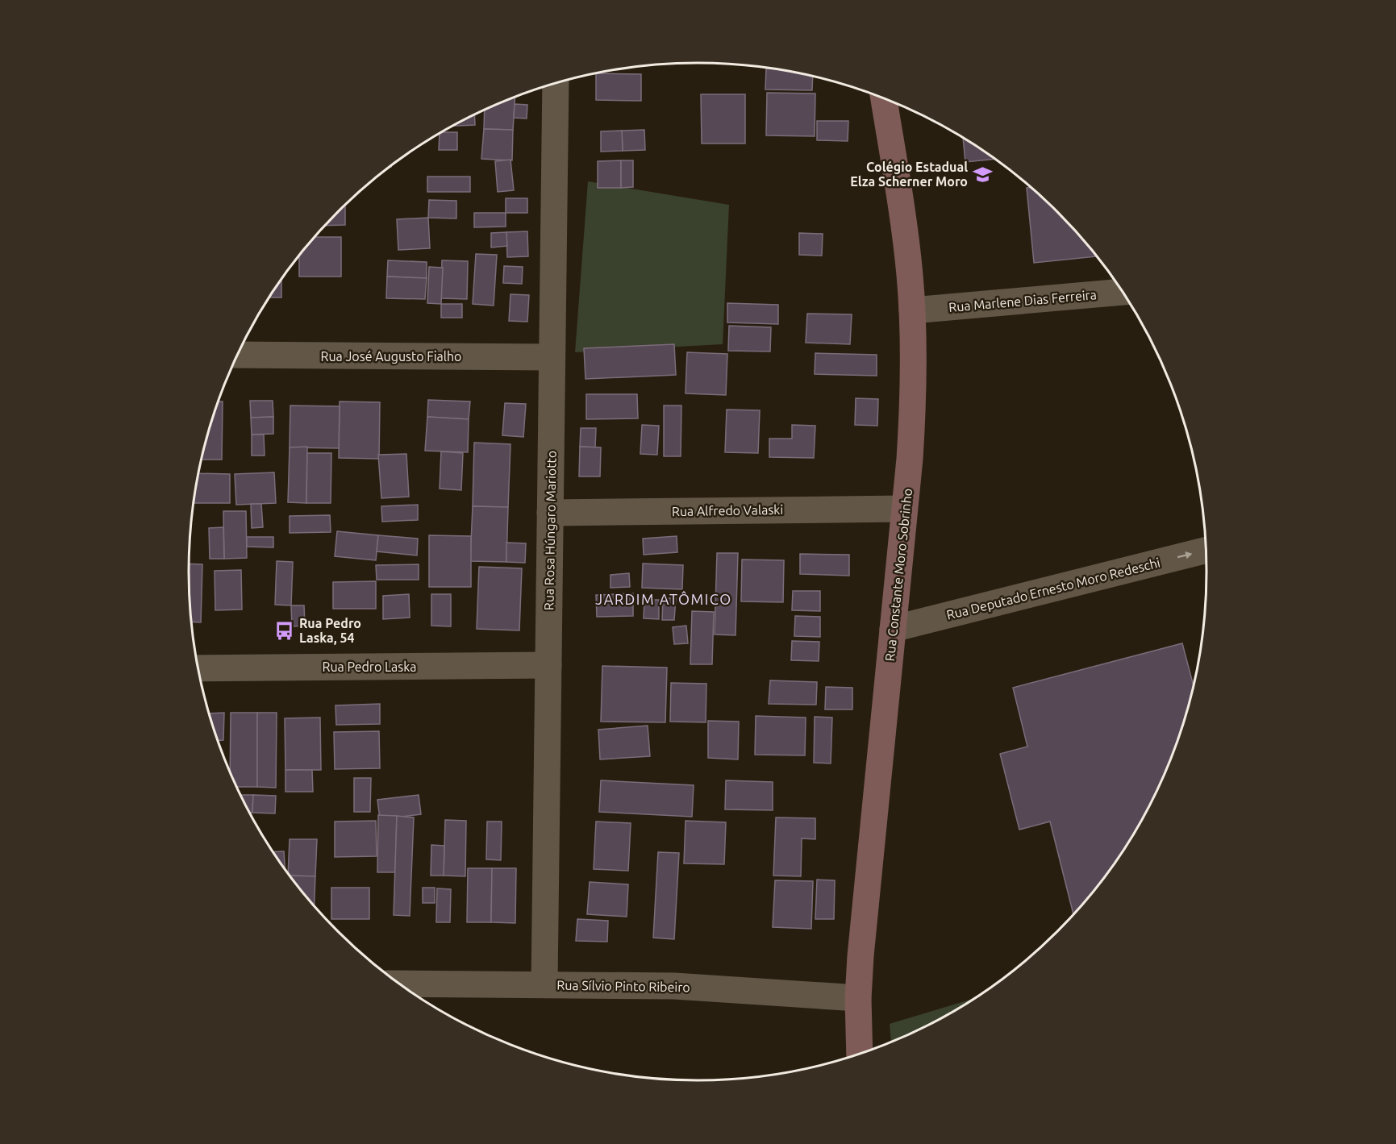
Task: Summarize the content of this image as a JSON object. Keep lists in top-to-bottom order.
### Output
{
  "streets": {
    "main road": ["Rua Constante Moro Sobrinho"],
    "street": [
      "Rua Marlene Dias Ferreira",
      "Rua José Augusto Fialho",
      "Rua Alfredo Valaski",
      "Rua Rosa Húngaro Mariotto",
      "Rua Deputado Ernesto Moro Redeschi",
      "Rua Pedro Laska",
      "Rua Sílvio Pinto Ribeiro"
    ]
  },
  "crossings": [
    ["Rua Marlene Dias Ferreira", "Rua Constante Moro Sobrinho"],
    ["Rua José Augusto Fialho", "Rua Rosa Húngaro Mariotto"],
    ["Rua Alfredo Valaski", "Rua Rosa Húngaro Mariotto"],
    ["Rua Alfredo Valaski", "Rua Constante Moro Sobrinho"],
    ["Rua Rosa Húngaro Mariotto", "Rua Pedro Laska"],
    ["Rua Rosa Húngaro Mariotto", "Rua Sílvio Pinto Ribeiro"],
    ["Rua Constante Moro Sobrinho", "Rua Deputado Ernesto Moro Redeschi"],
    ["Rua Constante Moro Sobrinho", "Rua Sílvio Pinto Ribeiro"]
  ],
  "one_way": ["Rua Deputado Ernesto Moro Redeschi"],
  "districts": ["JARDIM ATÔMICO"],
  "places": {
    "school or university": ["Colégio Estadual Elza Scherner Moro"],
    "bus stop": ["Rua Pedro Laska, 54"]
  }
}
